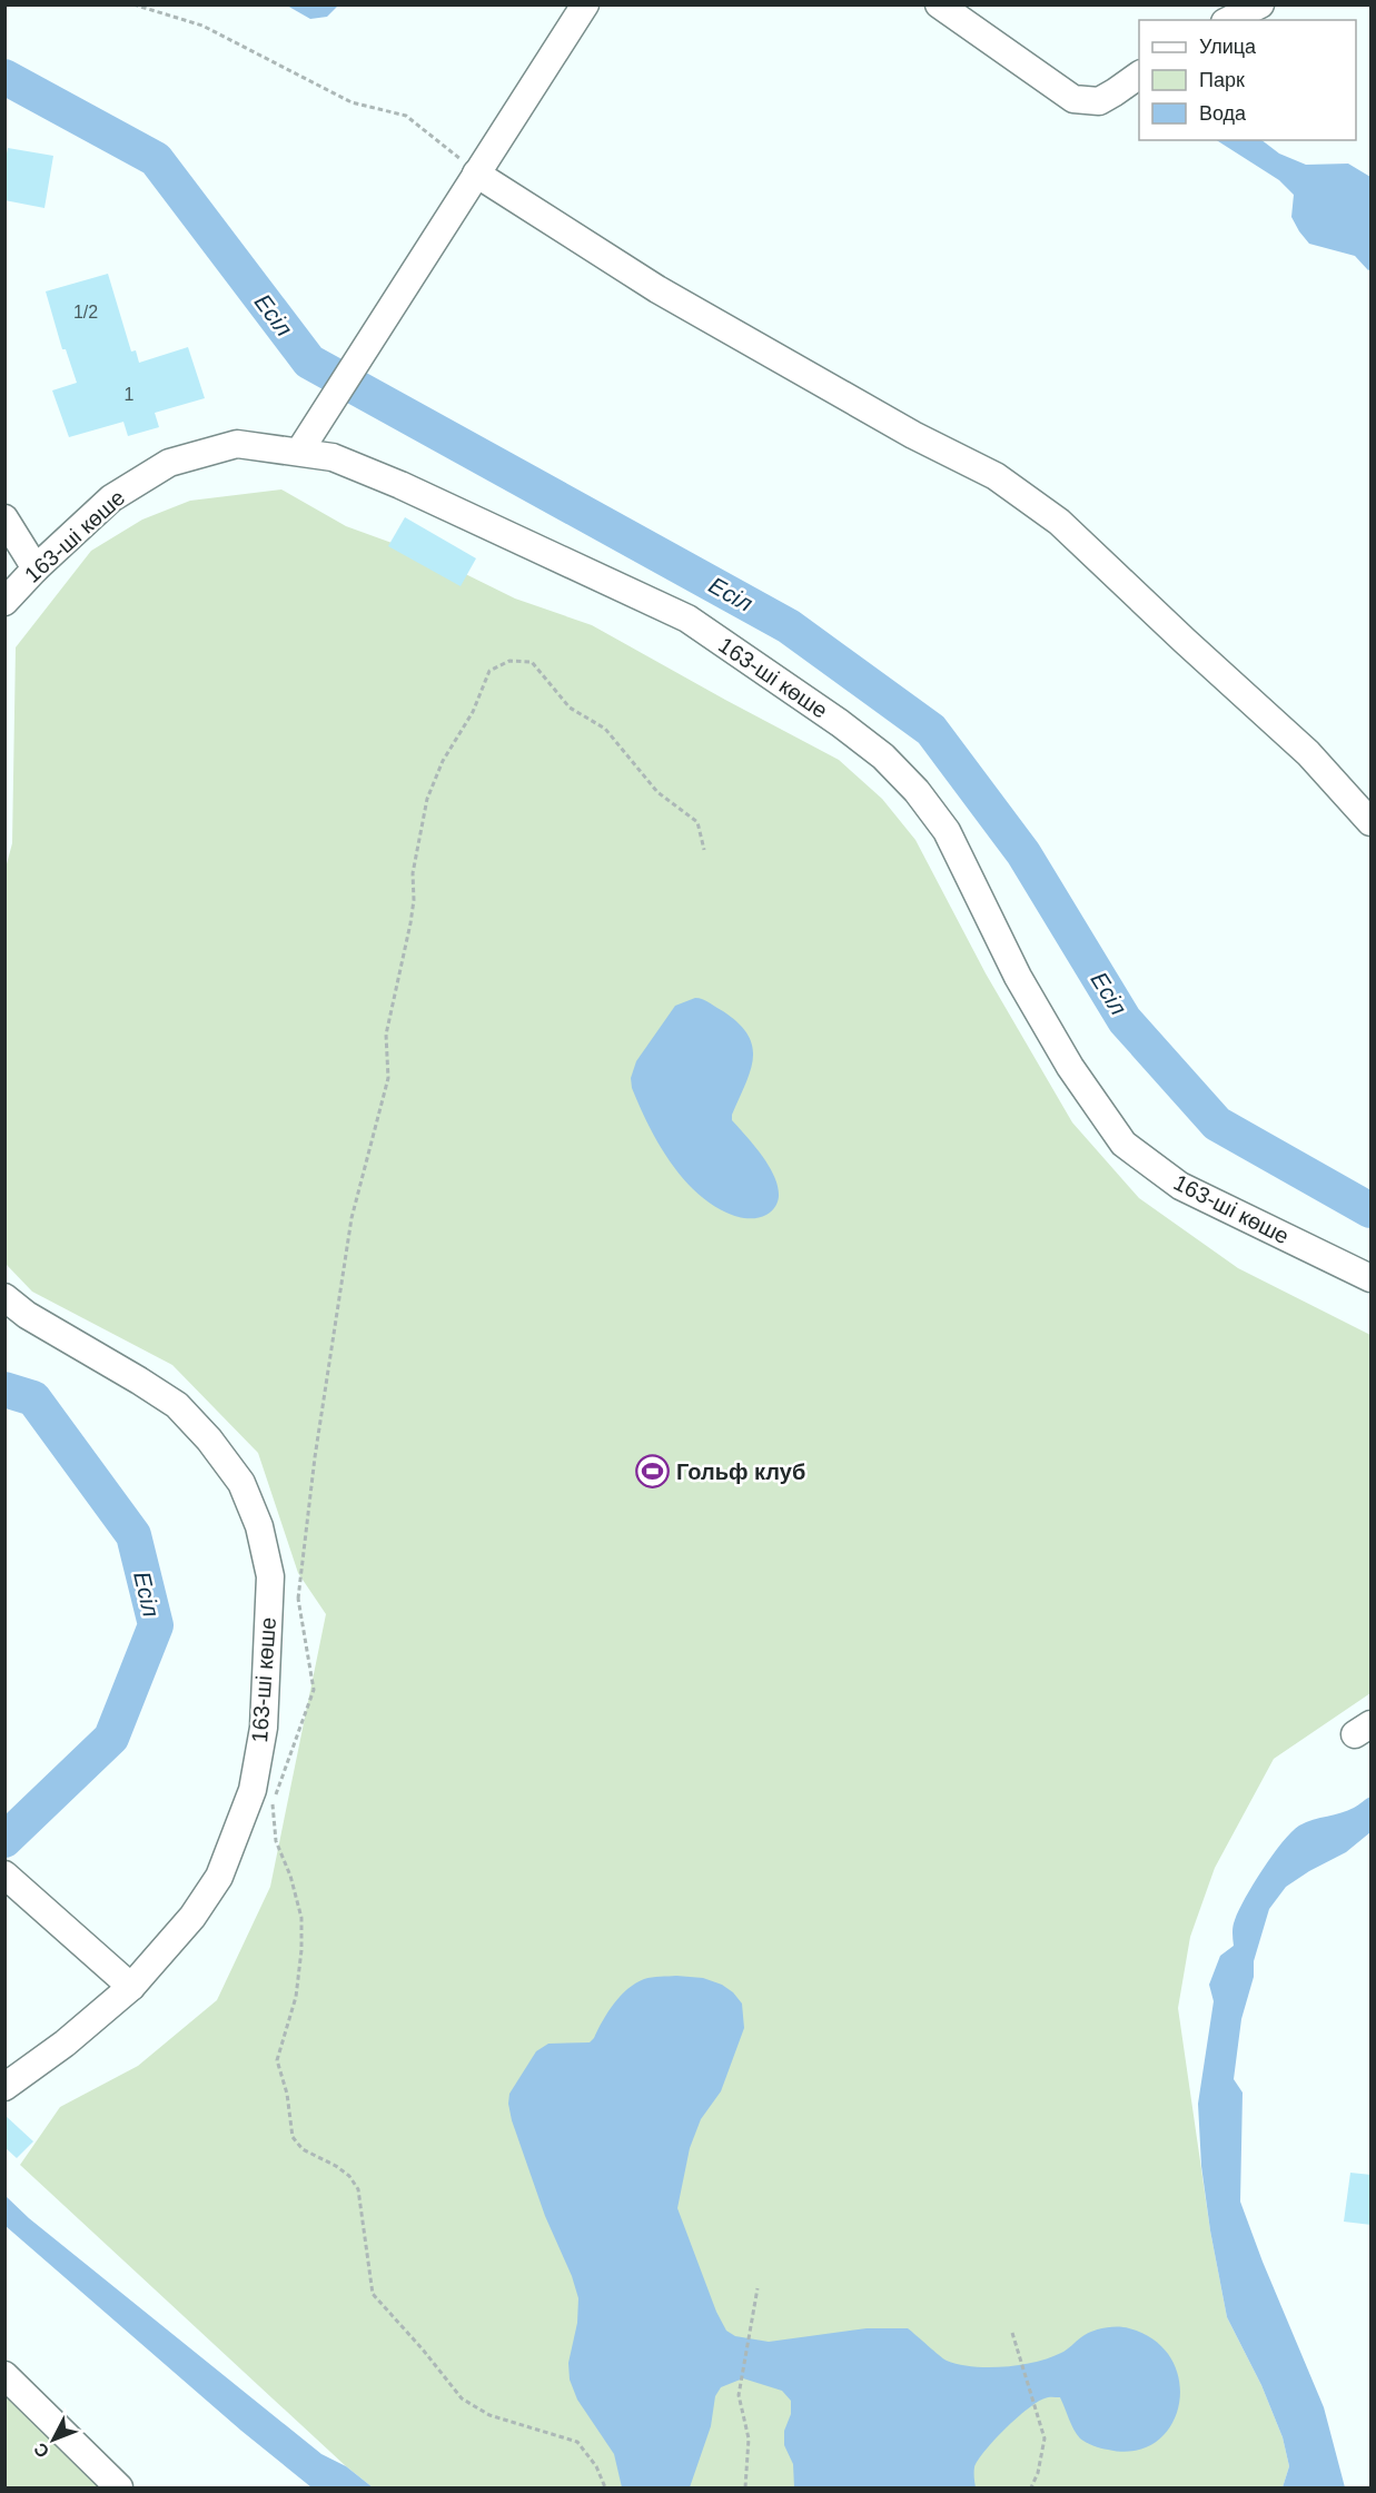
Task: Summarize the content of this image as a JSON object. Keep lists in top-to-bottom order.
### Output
{
  "streets": {
    "street": ["163-ші көше"]
  },
  "water": ["Есіл"],
  "places": {
    "sports": ["Гольф клуб"]
  },
  "house_numbers": ["1/2", "1"],
  "legend": ["Улица", "Парк", "Вода"],
  "north": "bottom left"
}
